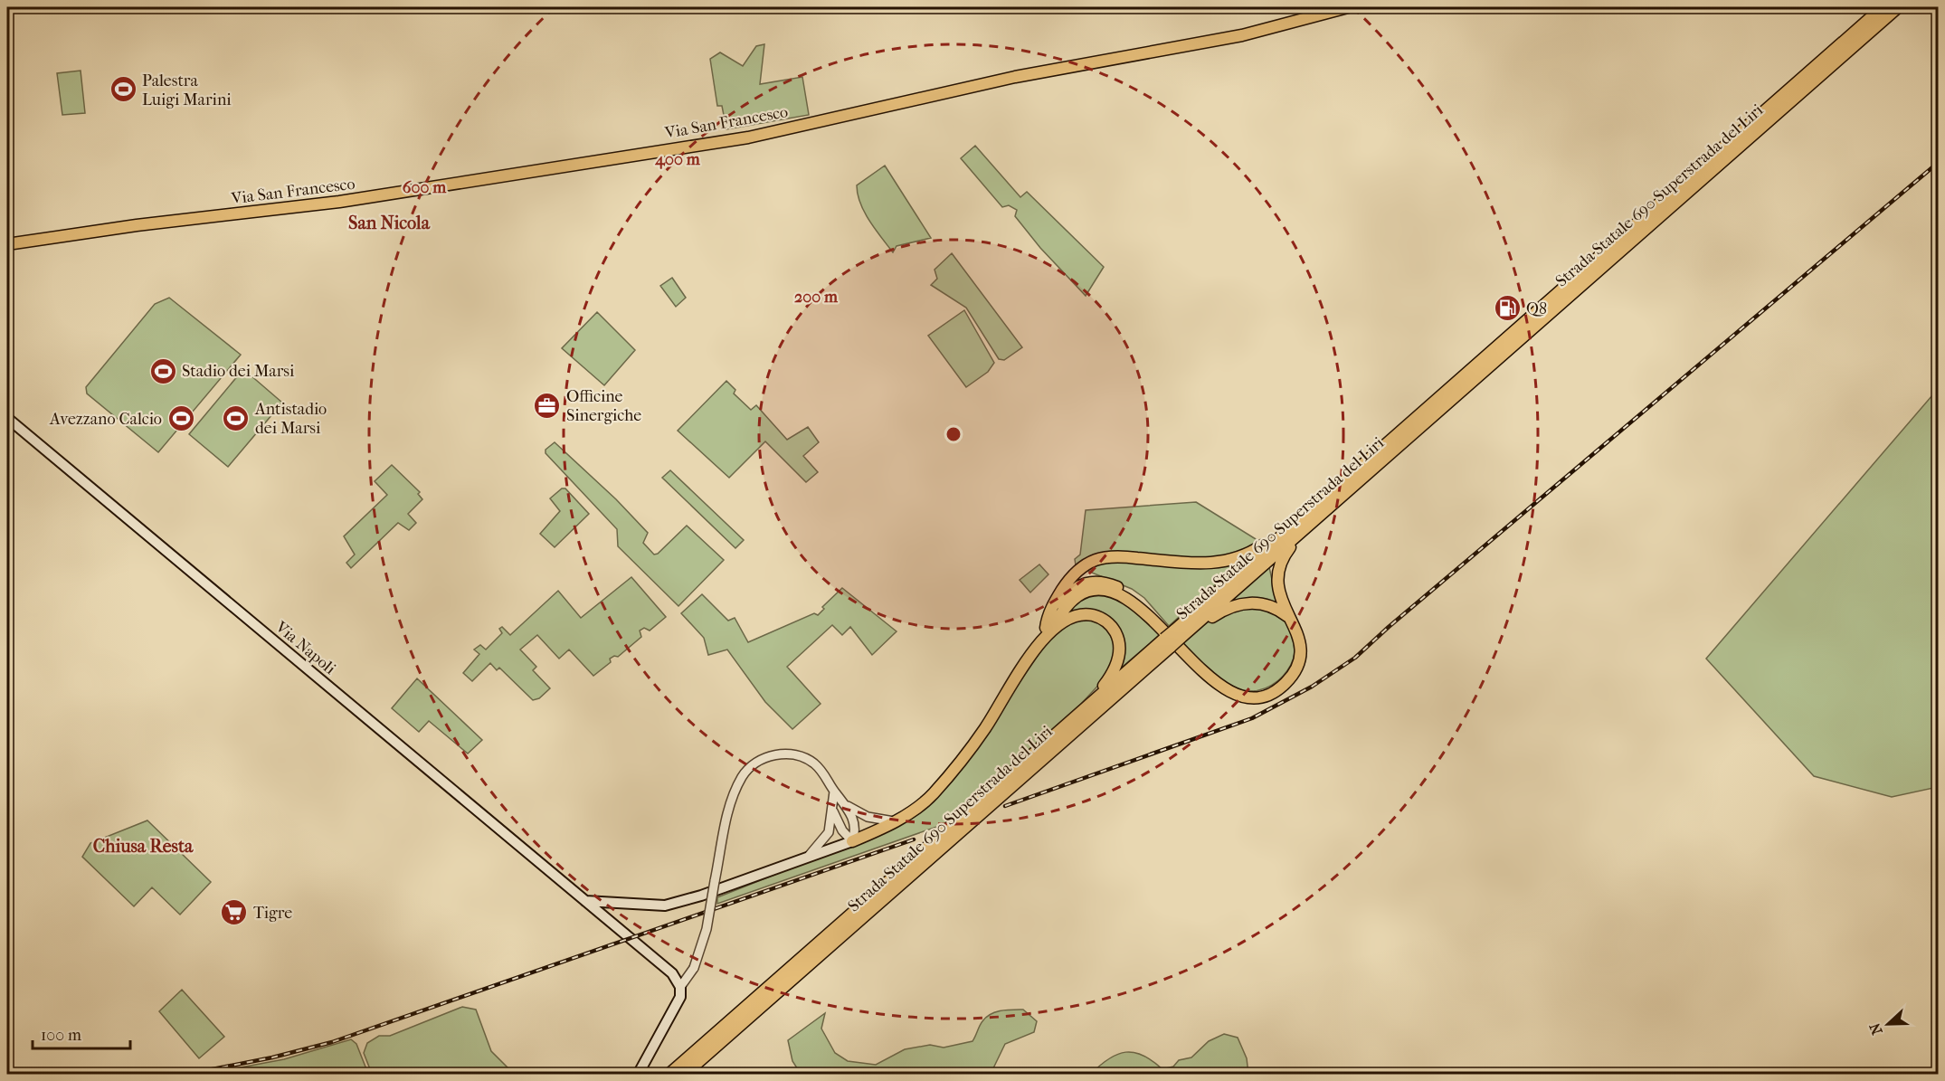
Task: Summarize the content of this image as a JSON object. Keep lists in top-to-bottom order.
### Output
{
  "streets": {
    "main road": ["Via San Francesco", "Strada Statale 690 Superstrada del Liri", "Via Napoli"]
  },
  "districts": ["San Nicola", "Chiusa Resta"],
  "places": {
    "sports": [
      "Palestra Luigi Marini",
      "Stadio dei Marsi",
      "Antistadio dei Marsi",
      "Avezzano Calcio"
    ],
    "fuel station": ["Q8"],
    "office": ["Officine Sinergiche"],
    "supermarket": ["Tigre"]
  },
  "scale_bar": "100 m",
  "north": "left",
  "rings": ["400 m", "600 m", "200 m"]
}
